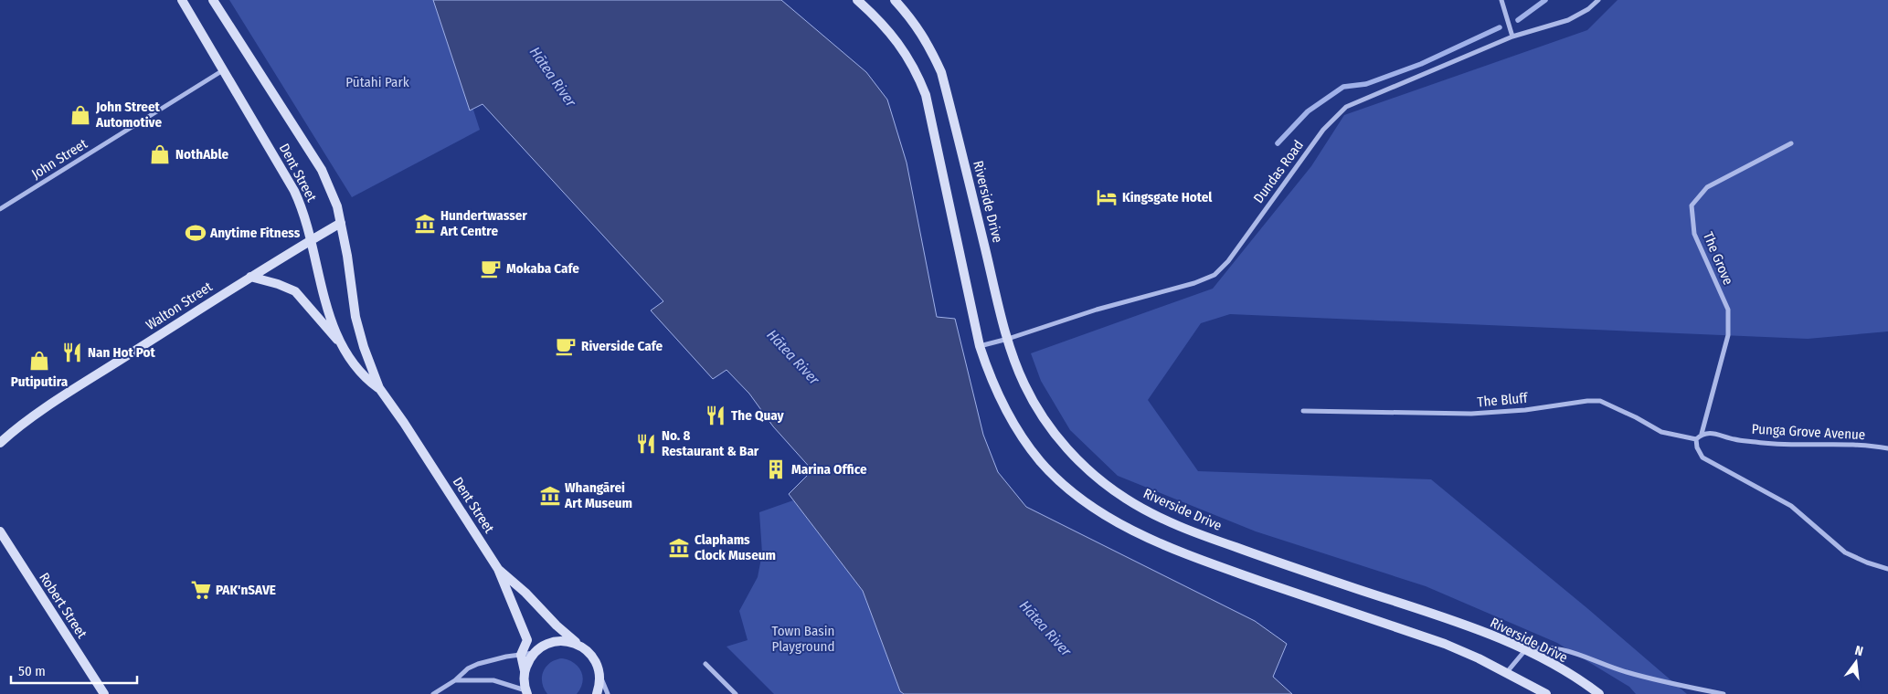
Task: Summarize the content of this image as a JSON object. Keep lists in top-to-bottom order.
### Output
{
  "streets": {
    "main road": [
      "Dent Street",
      "Riverside Drive",
      "Walton Street",
      "Robert Street"
    ],
    "street": [
      "John Street",
      "Dundas Road",
      "The Grove",
      "The Bluff",
      "Punga Grove Avenue"
    ]
  },
  "crossings": [
    ["John Street", "Dent Street"],
    ["Dundas Road", "Riverside Drive"],
    ["Dent Street", "Walton Street"],
    ["The Grove", "Punga Grove Avenue"]
  ],
  "water": ["Hātea River"],
  "parks": ["Pūtahi Park", "Town Basin Playground"],
  "places": {
    "shop": ["John Street Automotive", "NothAble", "Putiputira"],
    "hotel": ["Kingsgate Hotel"],
    "museum": ["Hundertwasser Art Centre", "Whangārei Art Museum", "Claphams Clock Museum"],
    "sports": ["Anytime Fitness"],
    "cafe": ["Mokaba Cafe", "Riverside Cafe"],
    "restaurant": ["Nan Hot Pot", "The Quay", "No. 8 Restaurant & Bar"],
    "building": ["Marina Office"],
    "supermarket": ["PAK'nSAVE"]
  },
  "scale_bar": "50 m",
  "north": "top"
}
